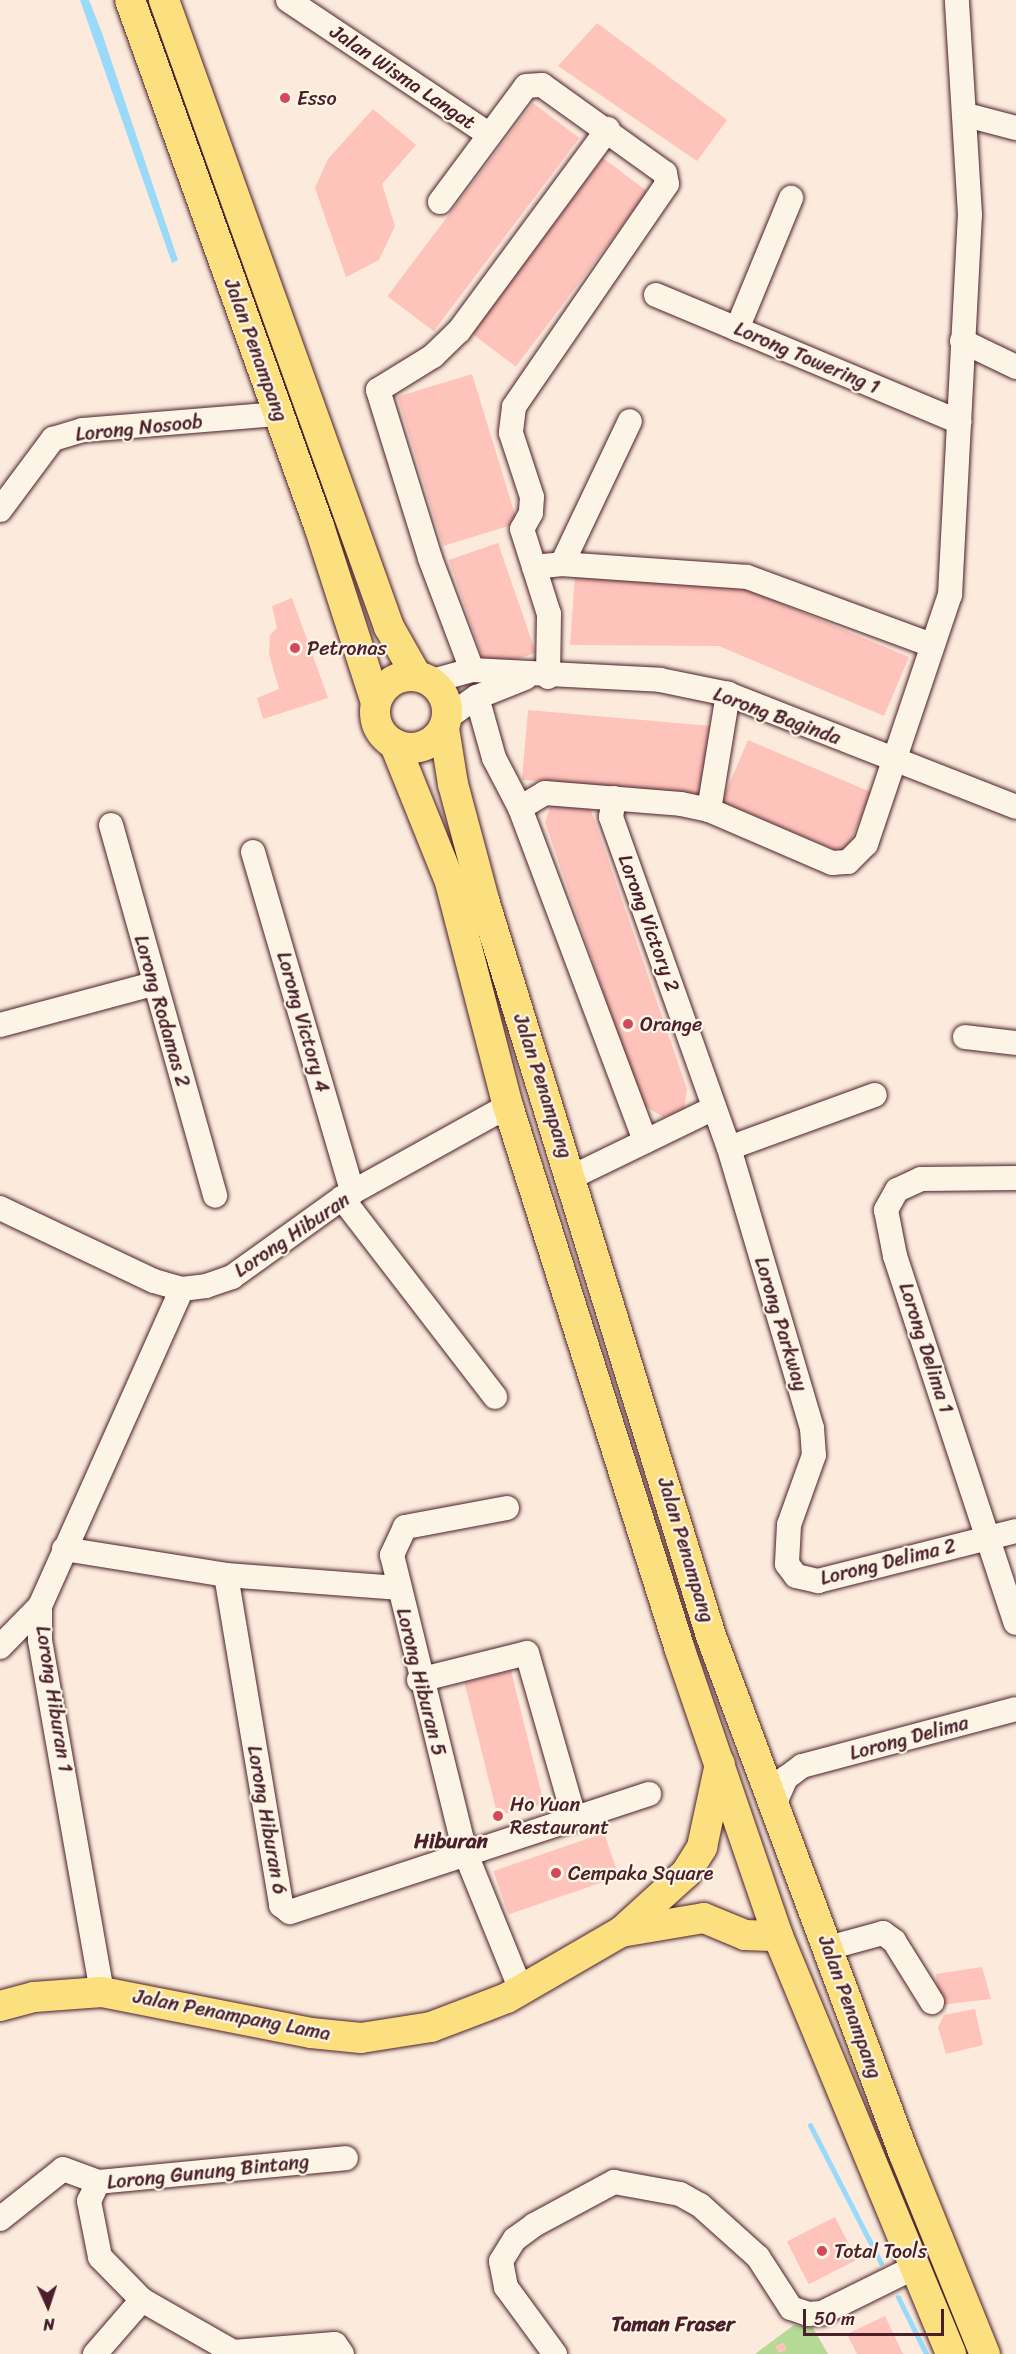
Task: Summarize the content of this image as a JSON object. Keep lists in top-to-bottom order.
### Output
{
  "streets": {
    "main road": ["Jalan Penampang", "Jalan Penampang Lama"],
    "street": [
      "Jalan Wisma Langat",
      "Lorong Towering 1",
      "Lorong Nosoob",
      "Lorong Baginda",
      "Lorong Victory 2",
      "Lorong Rodamas 2",
      "Lorong Victory 4",
      "Lorong Hiburan",
      "Lorong Parkway",
      "Lorong Delima 1",
      "Lorong Delima 2",
      "Lorong Hiburan 5",
      "Lorong Hiburan 1",
      "Lorong Delima",
      "Lorong Hiburan 6",
      "Lorong Gunung Bintang"
    ]
  },
  "crossings": [
    ["Jalan Penampang", "Lorong Nosoob"],
    ["Jalan Penampang", "Lorong Baginda"],
    ["Jalan Penampang", "Lorong Hiburan"],
    ["Jalan Penampang", "Lorong Delima"],
    ["Jalan Penampang", "Jalan Penampang Lama"],
    ["Lorong Victory 2", "Lorong Parkway"],
    ["Lorong Victory 4", "Lorong Hiburan"],
    ["Lorong Hiburan", "Lorong Hiburan 1"],
    ["Lorong Parkway", "Lorong Delima 2"],
    ["Lorong Delima 1", "Lorong Delima 2"],
    ["Lorong Hiburan 5", "Lorong Hiburan 1"],
    ["Lorong Hiburan 5", "Lorong Hiburan 6"],
    ["Lorong Hiburan 5", "Jalan Penampang Lama"],
    ["Lorong Hiburan 1", "Jalan Penampang Lama"]
  ],
  "districts": ["Hiburan", "Taman Fraser"],
  "places": [
    "Esso",
    "Petronas",
    "Orange",
    "Ho Yuan Restaurant",
    "Cempaka Square",
    "Total Tools"
  ],
  "scale_bar": "50 m",
  "north": "bottom"
}
